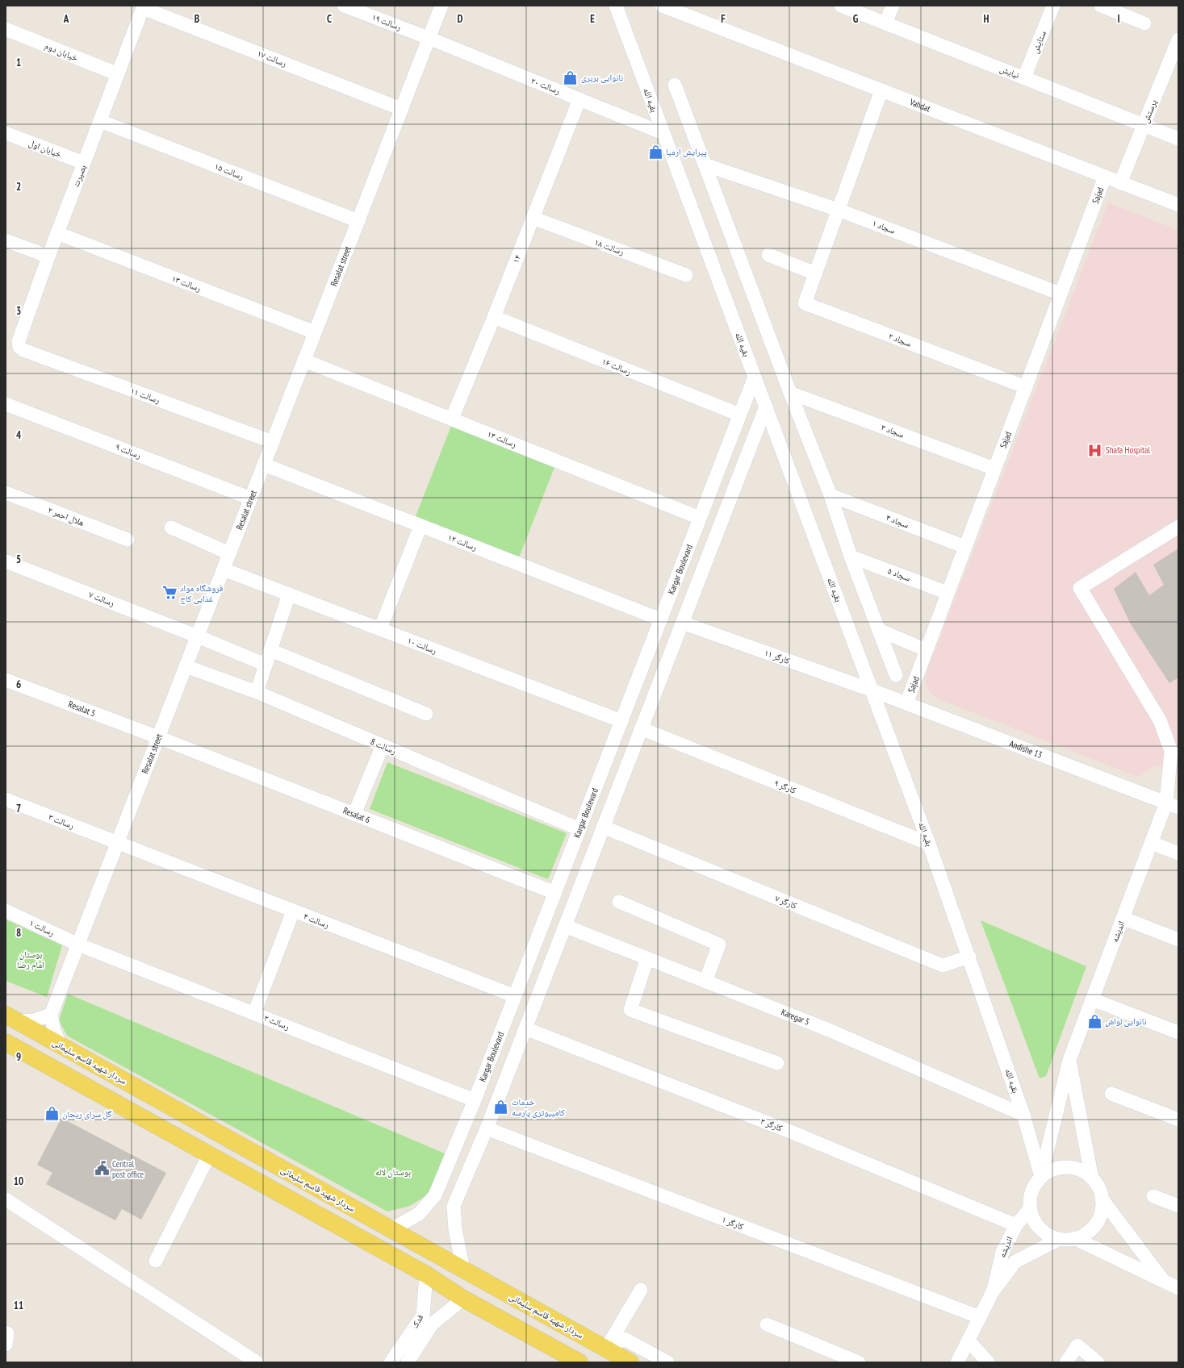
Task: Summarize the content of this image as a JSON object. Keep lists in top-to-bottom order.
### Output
{
  "streets": {
    "main road": ["سردار شهید قاسم سلیمانی"],
    "street": [
      "رسالت ۱۹",
      "ستایش",
      "خیابان دوم",
      "رسالت ۱۷",
      "نیایش",
      "رسالت ۲۰",
      "بقیه الله",
      "Vahdat",
      "پرستش",
      "خیابان اول",
      "رسالت ۱۵",
      "بصیرت",
      "Sajad",
      "سجاد ۱",
      "رسالت ۱۸",
      "۱۴",
      "Resalat street",
      "رسالت ۱۳",
      "سجاد ۲",
      "رسالت ۱۶",
      "رسالت ۱۱",
      "سجاد ۳",
      "رسالت ۱۴",
      "رسالت ۹",
      "هلال احمر ۲",
      "سجاد ۴",
      "رسالت ۱۲",
      "Kargar Boulevard",
      "سجاد ۵",
      "رسالت ۷",
      "رسالت ۱۰",
      "کارگر ۱۱",
      "Resalat 5",
      "رسالت 8",
      "Andishe 13",
      "کارگر ۹",
      "Resalat 6",
      "رسالت ۳",
      "کارگر ۷",
      "رسالت ۴",
      "رسالت ۱",
      "اندیشه",
      "Karegar 5",
      "رسالت ۲",
      "کارگر ۳",
      "کارگر ۱",
      "فدک"
    ]
  },
  "crossings": [
    ["رسالت ۱۹", "رسالت ۲۰"],
    ["رسالت ۱۹", "Resalat street"],
    ["ستایش", "نیایش"],
    ["خیابان دوم", "بصیرت"],
    ["رسالت ۱۷", "بصیرت"],
    ["رسالت ۱۷", "Resalat street"],
    ["نیایش", "پرستش"],
    ["رسالت ۲۰", "بقیه الله"],
    ["رسالت ۲۰", "۱۴"],
    ["رسالت ۲۰", "Resalat street"],
    ["بقیه الله", "Kargar Boulevard"],
    ["بقیه الله", "کارگر ۱۱"],
    ["بقیه الله", "Andishe 13"],
    ["بقیه الله", "کارگر ۹"],
    ["بقیه الله", "کارگر ۷"],
    ["بقیه الله", "اندیشه"],
    ["بقیه الله", "Karegar 5"],
    ["Vahdat", "پرستش"],
    ["Vahdat", "Sajad"],
    ["Vahdat", "سجاد ۲"],
    ["خیابان اول", "بصیرت"],
    ["رسالت ۱۵", "بصیرت"],
    ["رسالت ۱۵", "Resalat street"],
    ["بصیرت", "رسالت ۱۳"],
    ["بصیرت", "رسالت ۱۱"],
    ["Sajad", "سجاد ۱"],
    ["Sajad", "سجاد ۲"],
    ["Sajad", "سجاد ۳"],
    ["Sajad", "سجاد ۴"],
    ["Sajad", "سجاد ۵"],
    ["Sajad", "Andishe 13"],
    ["سجاد ۱", "سجاد ۲"],
    ["رسالت ۱۸", "۱۴"],
    ["۱۴", "رسالت ۱۶"],
    ["۱۴", "رسالت ۱۴"],
    ["Resalat street", "رسالت ۱۳"],
    ["Resalat street", "رسالت ۱۱"],
    ["Resalat street", "رسالت ۱۴"],
    ["Resalat street", "رسالت ۹"],
    ["Resalat street", "رسالت ۱۲"],
    ["Resalat street", "رسالت ۷"],
    ["Resalat street", "رسالت ۱۰"],
    ["Resalat street", "Resalat 5"],
    ["Resalat street", "رسالت 8"],
    ["Resalat street", "Resalat 6"],
    ["Resalat street", "رسالت ۳"],
    ["Resalat street", "رسالت ۴"],
    ["Resalat street", "رسالت ۱"],
    ["Resalat street", "رسالت ۲"],
    ["رسالت ۱۶", "Kargar Boulevard"],
    ["رسالت ۱۴", "Kargar Boulevard"],
    ["رسالت ۱۲", "Kargar Boulevard"],
    ["Kargar Boulevard", "رسالت ۱۰"],
    ["Kargar Boulevard", "رسالت 8"],
    ["Kargar Boulevard", "Resalat 6"],
    ["Kargar Boulevard", "رسالت ۴"],
    ["Kargar Boulevard", "رسالت ۲"],
    ["Kargar Boulevard", "سردار شهید قاسم سلیمانی"],
    ["کارگر ۱۱", "Andishe 13"],
    ["Resalat 5", "Resalat 6"],
    ["Andishe 13", "اندیشه"],
    ["رسالت ۳", "رسالت ۴"],
    ["رسالت ۱", "رسالت ۲"],
    ["اندیشه", "کارگر ۳"],
    ["اندیشه", "کارگر ۱"]
  ],
  "parks": ["بوستان امام رضا", "بوستان لاله"],
  "places": {
    "shop": [
      "نانوایی بربری",
      "پیرایش ارمیا",
      "نانوایی لواش",
      "خدمات کامپیوتری پارسه",
      "گل سرای ریحان"
    ],
    "hospital": ["Shafa Hospital"],
    "supermarket": ["فروشگاه مواد غذایی کاج"],
    "public building": ["Central post office"]
  },
  "grid": {
    "columns": [
      "A",
      "B",
      "C",
      "D",
      "E",
      "F",
      "G",
      "H",
      "I"
    ],
    "rows": [
      "1",
      "2",
      "3",
      "4",
      "5",
      "6",
      "7",
      "8",
      "9",
      "10",
      "11"
    ]
  }
}
